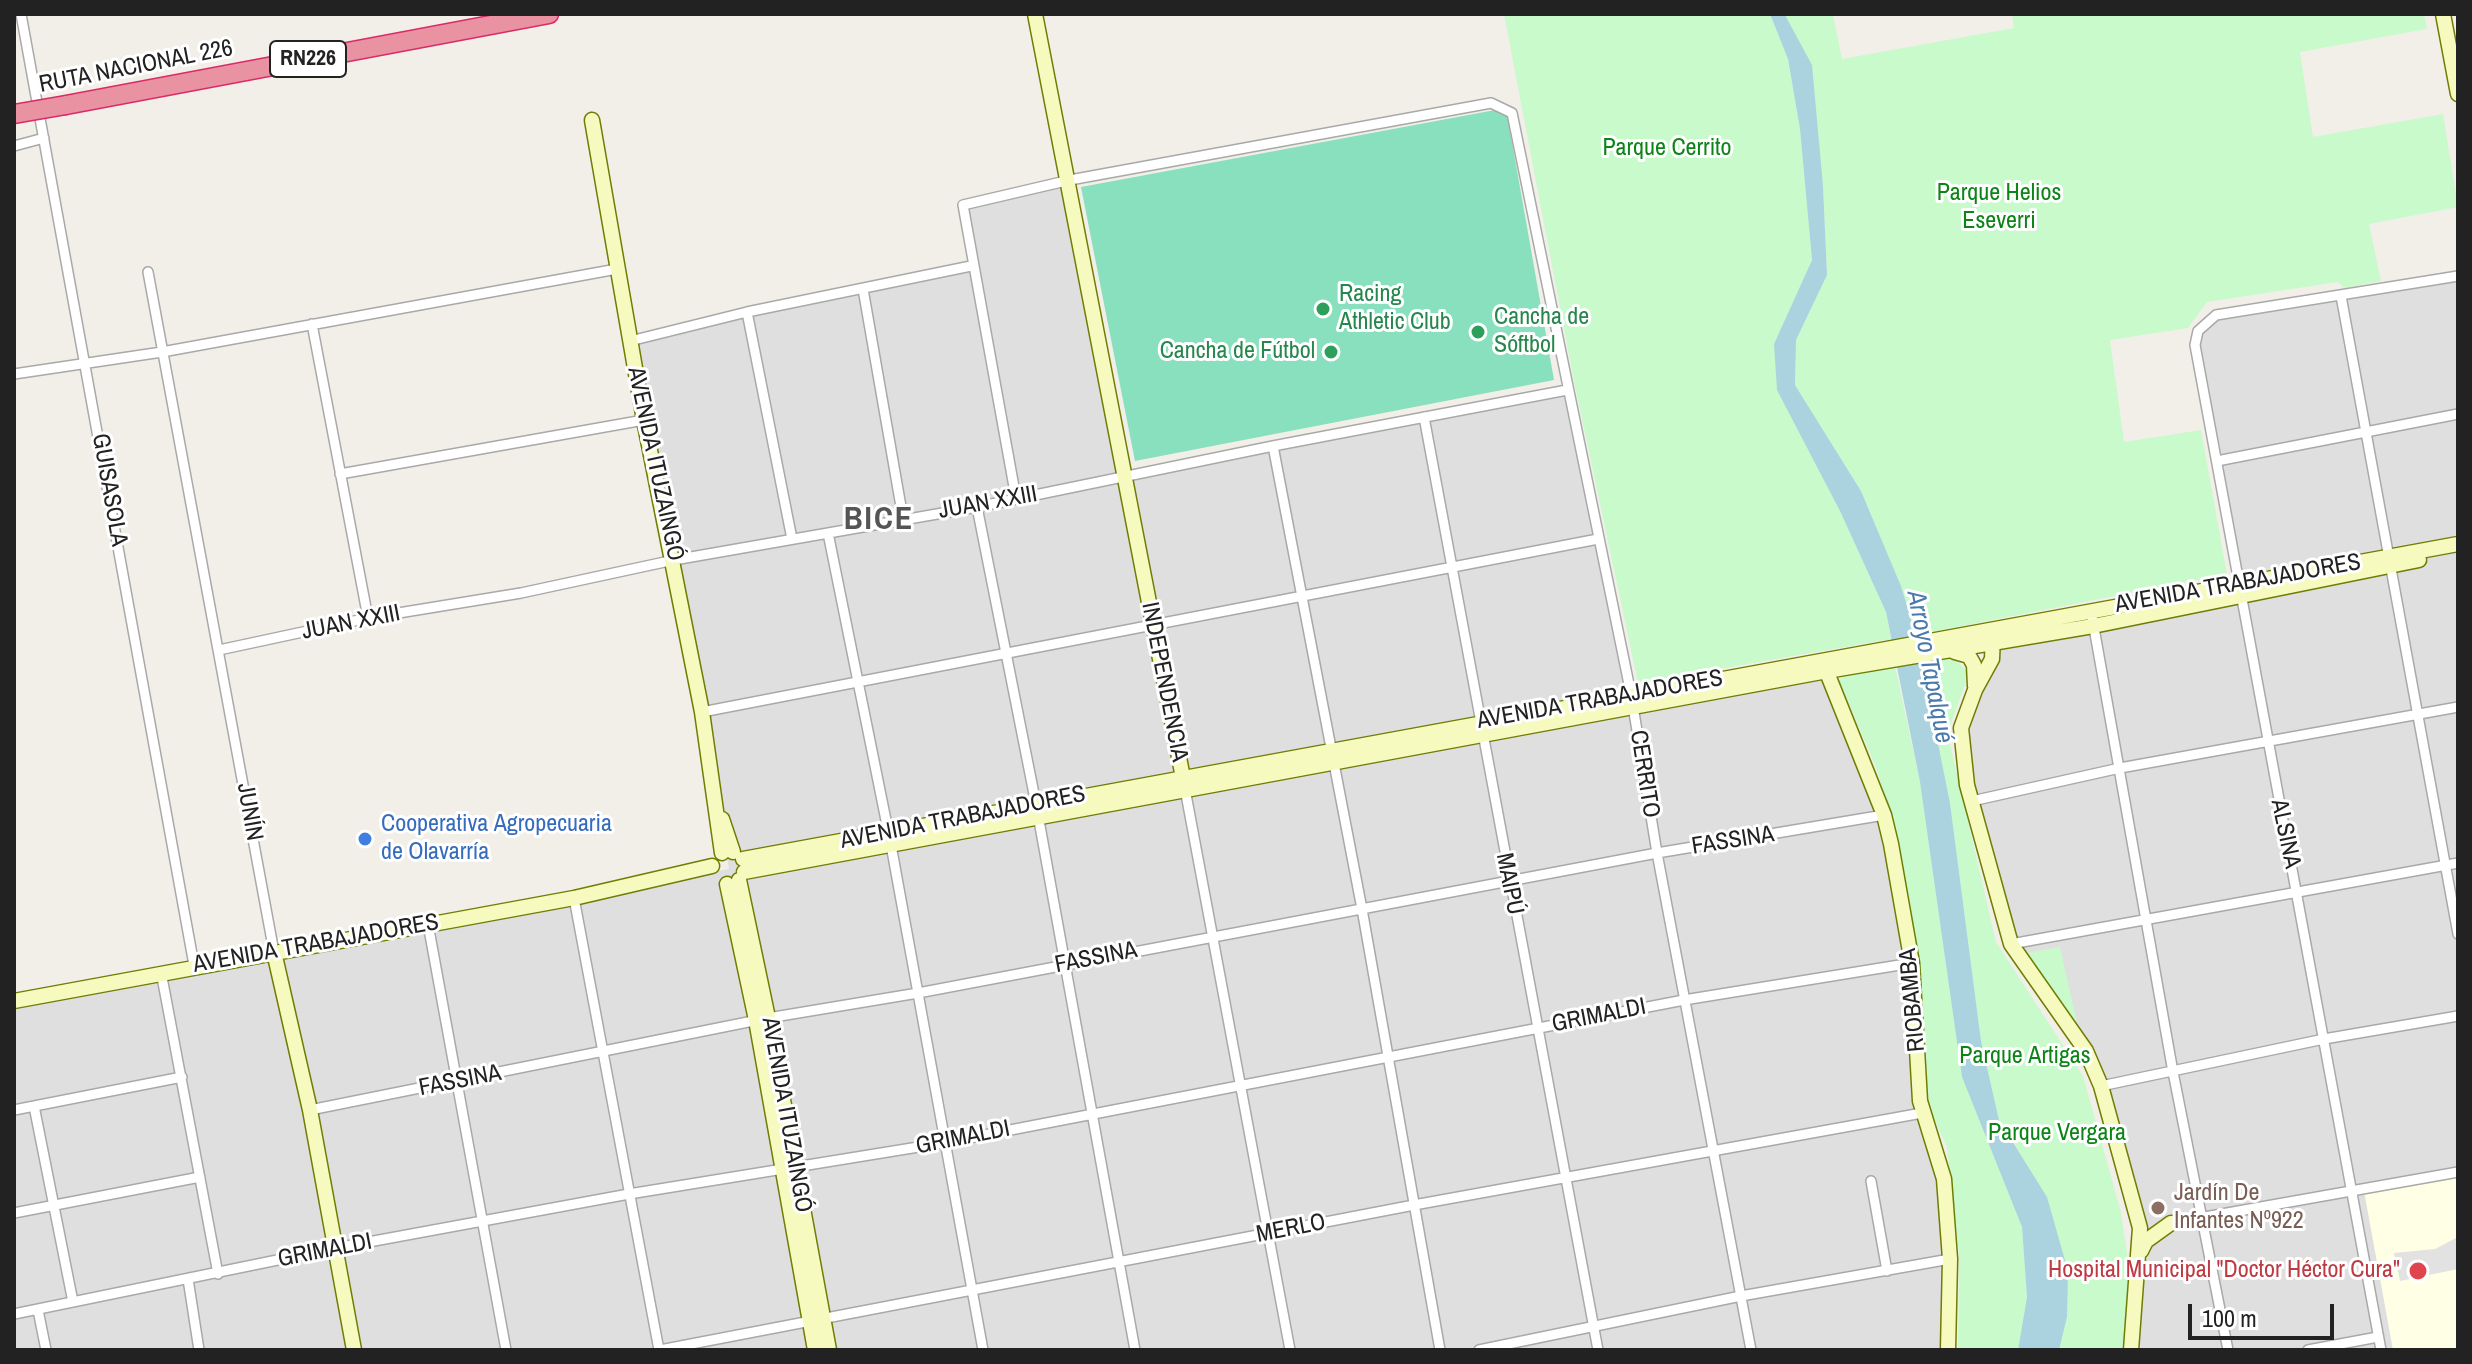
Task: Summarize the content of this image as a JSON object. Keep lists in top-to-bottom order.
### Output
{
  "streets": {
    "highway": ["RN226", "RUTA NACIONAL 226"],
    "main road": [
      "AVENIDA ITUZAINGÓ",
      "AVENIDA TRABAJADORES",
      "INDEPENDENCIA",
      "JUNÍN",
      "RIOBAMBA"
    ],
    "street": [
      "GUISASOLA",
      "JUAN XXIII",
      "CERRITO",
      "ALSINA",
      "FASSINA",
      "MAIPÚ",
      "GRIMALDI",
      "MERLO"
    ]
  },
  "crossings": [
    ["AVENIDA ITUZAINGÓ", "JUAN XXIII"],
    ["AVENIDA ITUZAINGÓ", "AVENIDA TRABAJADORES"],
    ["AVENIDA ITUZAINGÓ", "FASSINA"],
    ["AVENIDA ITUZAINGÓ", "GRIMALDI"],
    ["AVENIDA ITUZAINGÓ", "MERLO"],
    ["GUISASOLA", "AVENIDA TRABAJADORES"],
    ["JUAN XXIII", "INDEPENDENCIA"],
    ["JUAN XXIII", "CERRITO"],
    ["JUAN XXIII", "JUNÍN"],
    ["JUAN XXIII", "MAIPÚ"],
    ["AVENIDA TRABAJADORES", "INDEPENDENCIA"],
    ["AVENIDA TRABAJADORES", "CERRITO"],
    ["AVENIDA TRABAJADORES", "JUNÍN"],
    ["AVENIDA TRABAJADORES", "ALSINA"],
    ["AVENIDA TRABAJADORES", "MAIPÚ"],
    ["AVENIDA TRABAJADORES", "RIOBAMBA"],
    ["INDEPENDENCIA", "CERRITO"],
    ["INDEPENDENCIA", "FASSINA"],
    ["INDEPENDENCIA", "GRIMALDI"],
    ["INDEPENDENCIA", "MERLO"],
    ["CERRITO", "FASSINA"],
    ["CERRITO", "GRIMALDI"],
    ["CERRITO", "MERLO"],
    ["JUNÍN", "FASSINA"],
    ["JUNÍN", "GRIMALDI"],
    ["FASSINA", "MAIPÚ"],
    ["FASSINA", "RIOBAMBA"],
    ["MAIPÚ", "GRIMALDI"],
    ["MAIPÚ", "MERLO"],
    ["RIOBAMBA", "GRIMALDI"],
    ["RIOBAMBA", "MERLO"]
  ],
  "districts": ["BICE"],
  "water": ["Arroyo Tapalqué"],
  "parks": [
    "Parque Cerrito",
    "Parque Helios Eseverri",
    "Parque Artigas",
    "Parque Vergara"
  ],
  "places": [
    "Racing Athletic Club",
    "Cancha de Sóftbol",
    "Cancha de Fútbol",
    "Cooperativa Agropecuaria de Olavarría",
    "Jardín De Infantes Nº922",
    "Hospital Municipal \"Doctor Héctor Cura\""
  ],
  "scale_bar": "100 m"
}
